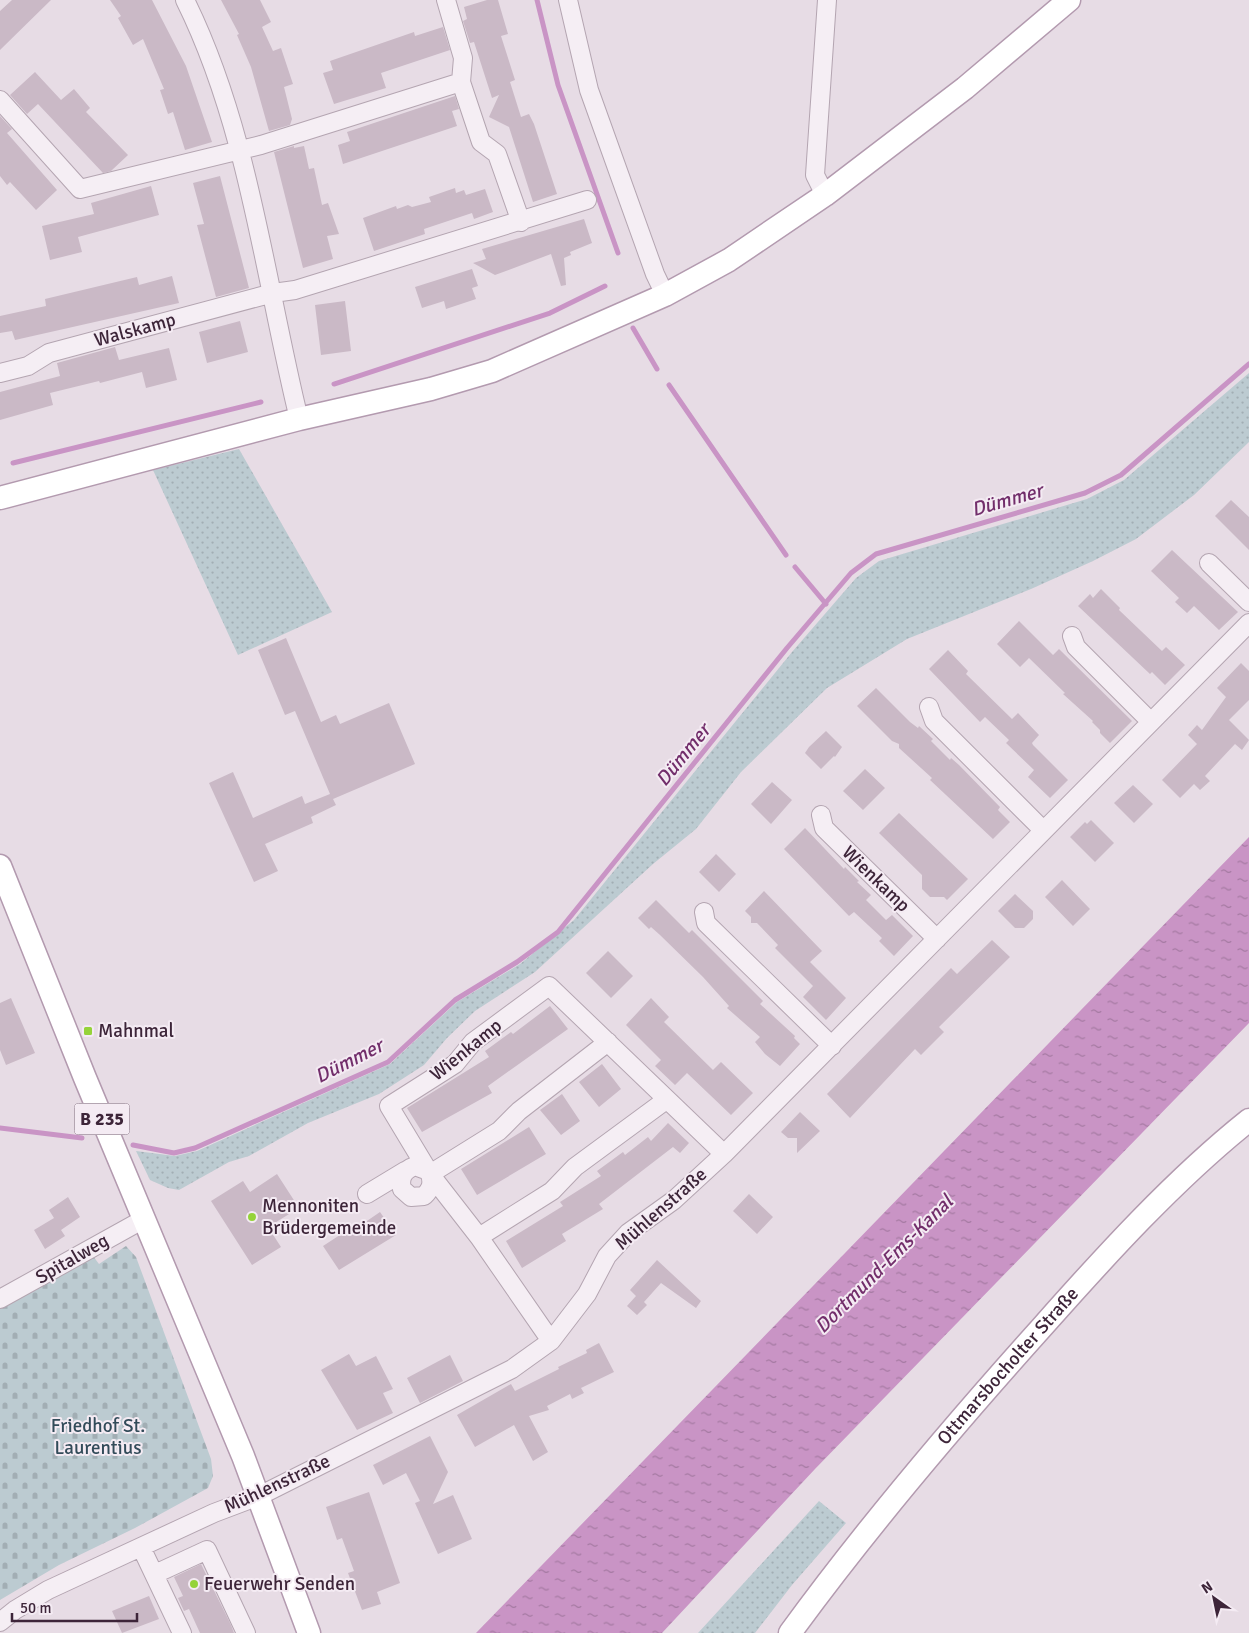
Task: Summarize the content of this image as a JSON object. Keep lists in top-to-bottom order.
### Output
{
  "streets": {
    "main road": ["B 235", "Ottmarsbocholter Straße"],
    "street": [
      "Walskamp",
      "Wienkamp",
      "Mühlenstraße",
      "Spitalweg"
    ]
  },
  "crossings": [
    ["Wienkamp", "Mühlenstraße"],
    ["B 235", "Mühlenstraße"],
    ["B 235", "Spitalweg"]
  ],
  "water": ["Dümmer", "Dortmund-Ems-Kanal"],
  "parks": ["Friedhof St. Laurentius"],
  "places": {
    "transit": ["Mahnmal"],
    "other": ["Mennoniten Brüdergemeinde", "Feuerwehr Senden"]
  },
  "scale_bar": "50 m",
  "north": "top left"
}
